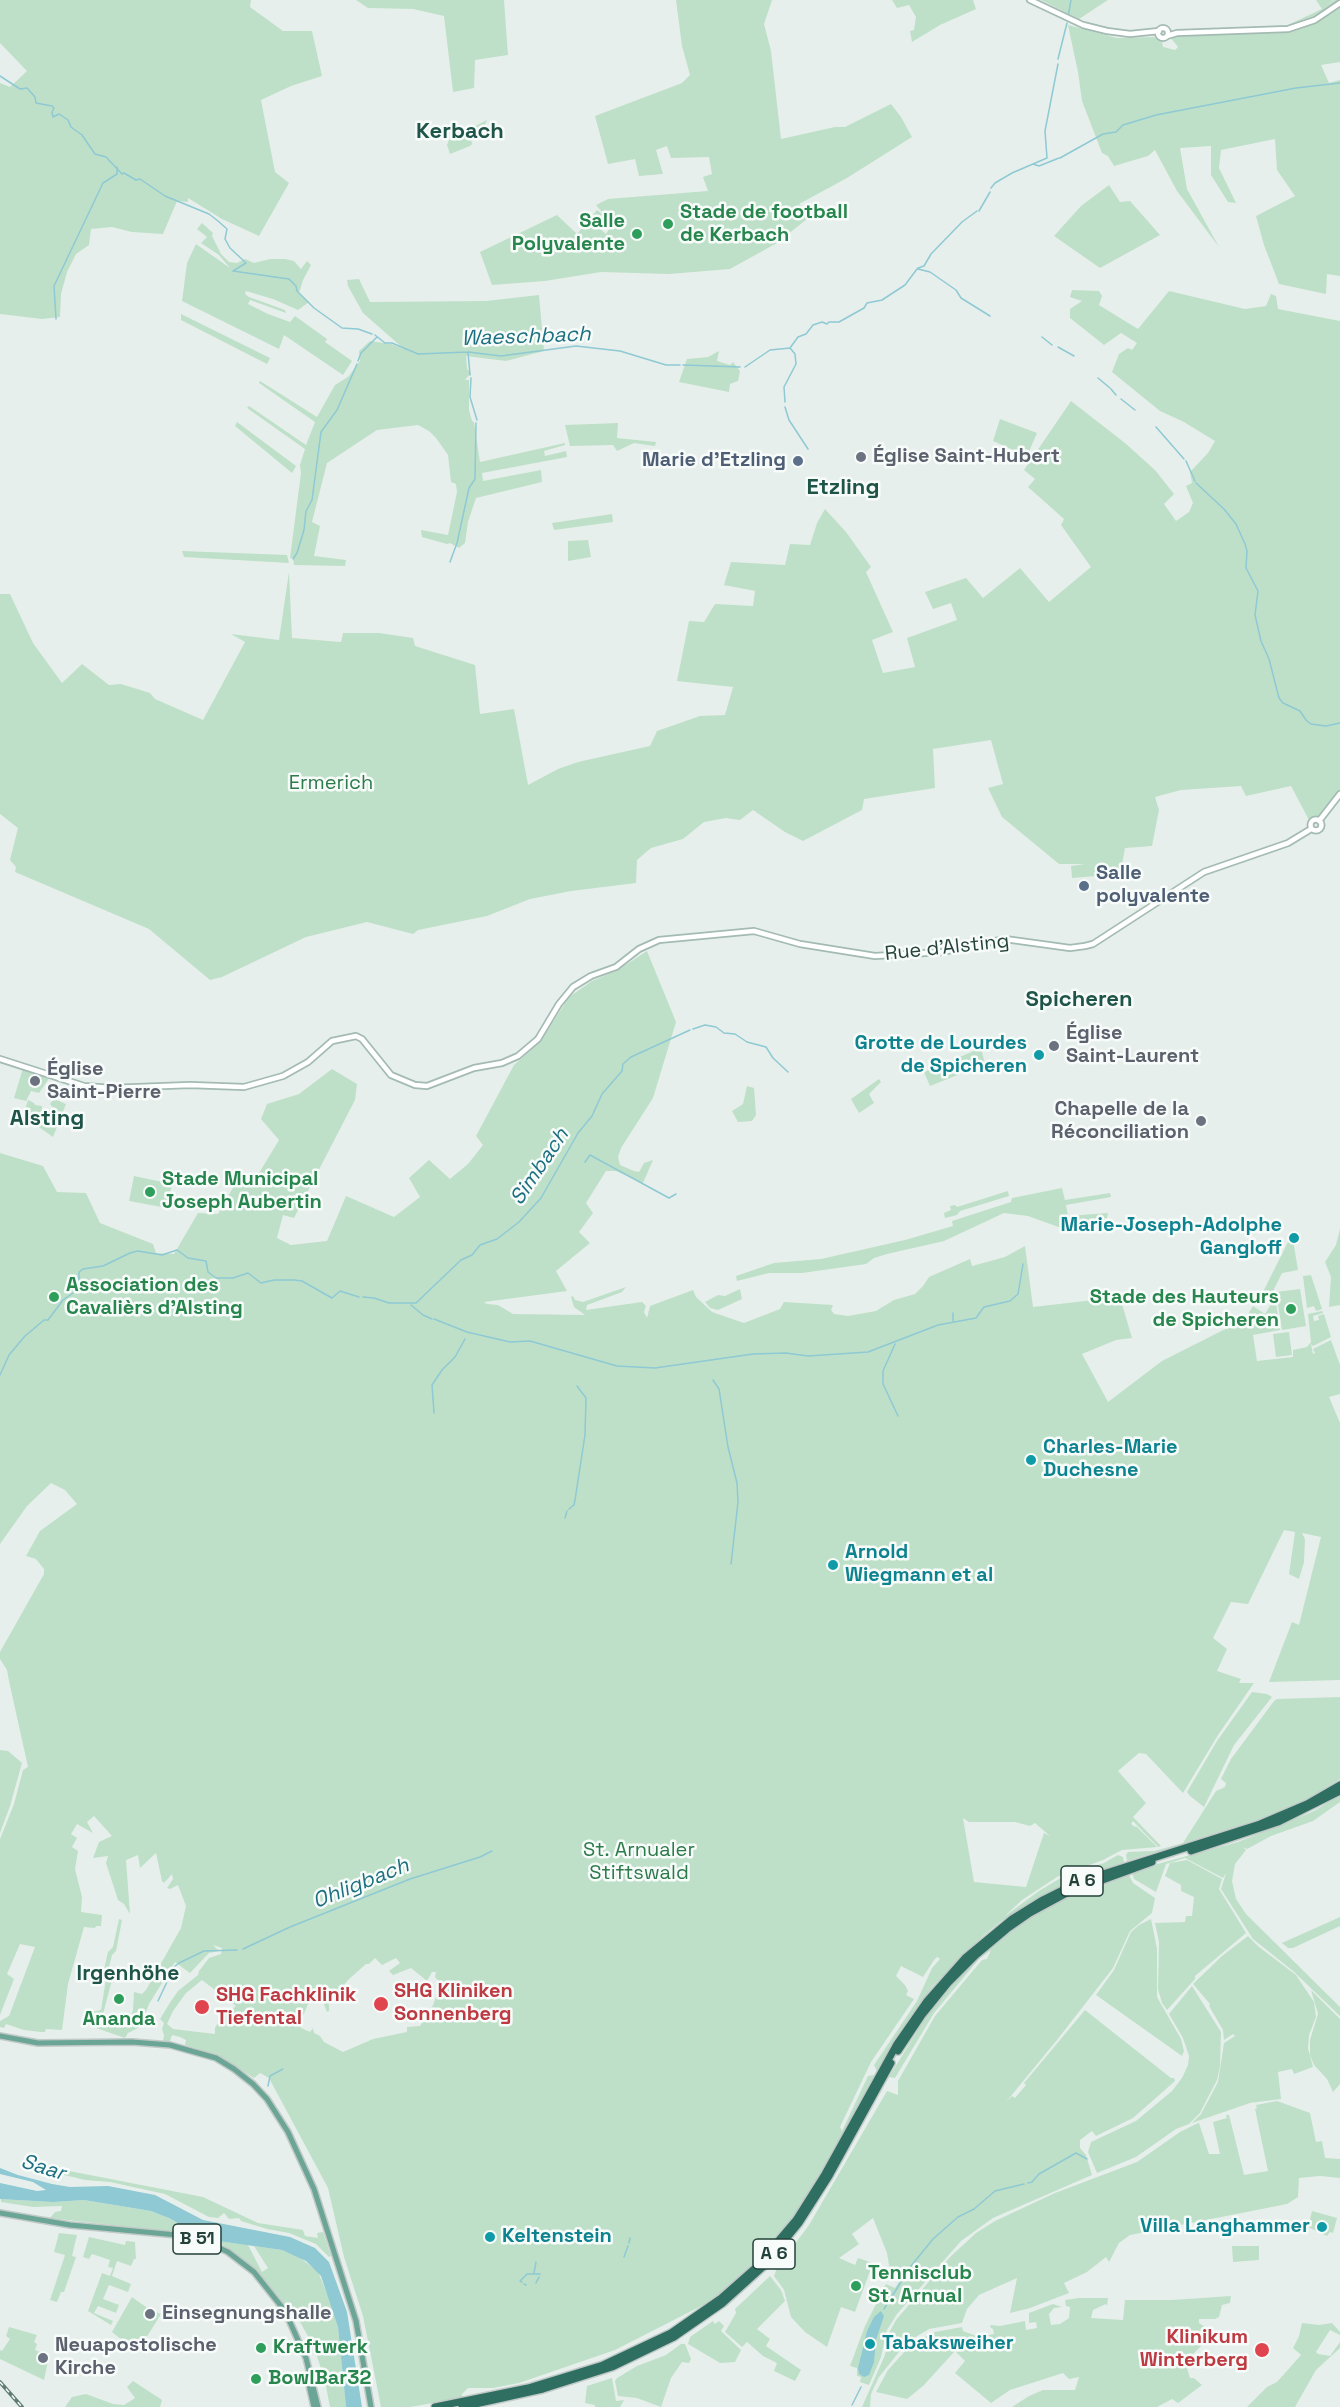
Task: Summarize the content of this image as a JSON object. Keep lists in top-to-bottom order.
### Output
{
  "streets": {
    "highway": ["A 6"],
    "main road": ["Rue d'Alsting", "B 51"]
  },
  "districts": [
    "Kerbach",
    "Etzling",
    "Spicheren",
    "Alsting",
    "Irgenhöhe"
  ],
  "water": [
    "Waeschbach",
    "Simbach",
    "Ohligbach",
    "Saar"
  ],
  "parks": ["Ermerich", "St. Arnualer Stiftswald"],
  "places": [
    "Stade de football de Kerbach",
    "Salle Polyvalente",
    "Église Saint-Hubert",
    "Marie d'Etzling",
    "Salle polyvalente",
    "Église Saint-Laurent",
    "Grotte de Lourdes de Spicheren",
    "Église Saint-Pierre",
    "Chapelle de la Réconciliation",
    "Stade Municipal Joseph Aubertin",
    "Marie-Joseph-Adolphe Gangloff",
    "Association des Cavalièrs d'Alsting",
    "Stade des Hauteurs de Spicheren",
    "Charles-Marie Duchesne",
    "Arnold Wiegmann et al",
    "Ananda",
    "SHG Kliniken Sonnenberg",
    "SHG Fachklinik Tiefental",
    "Villa Langhammer",
    "Keltenstein",
    "Tennisclub St. Arnual",
    "Einsegnungshalle",
    "Tabaksweiher",
    "Kraftwerk",
    "Klinikum Winterberg",
    "Neuapostolische Kirche",
    "BowlBar32"
  ]
}
